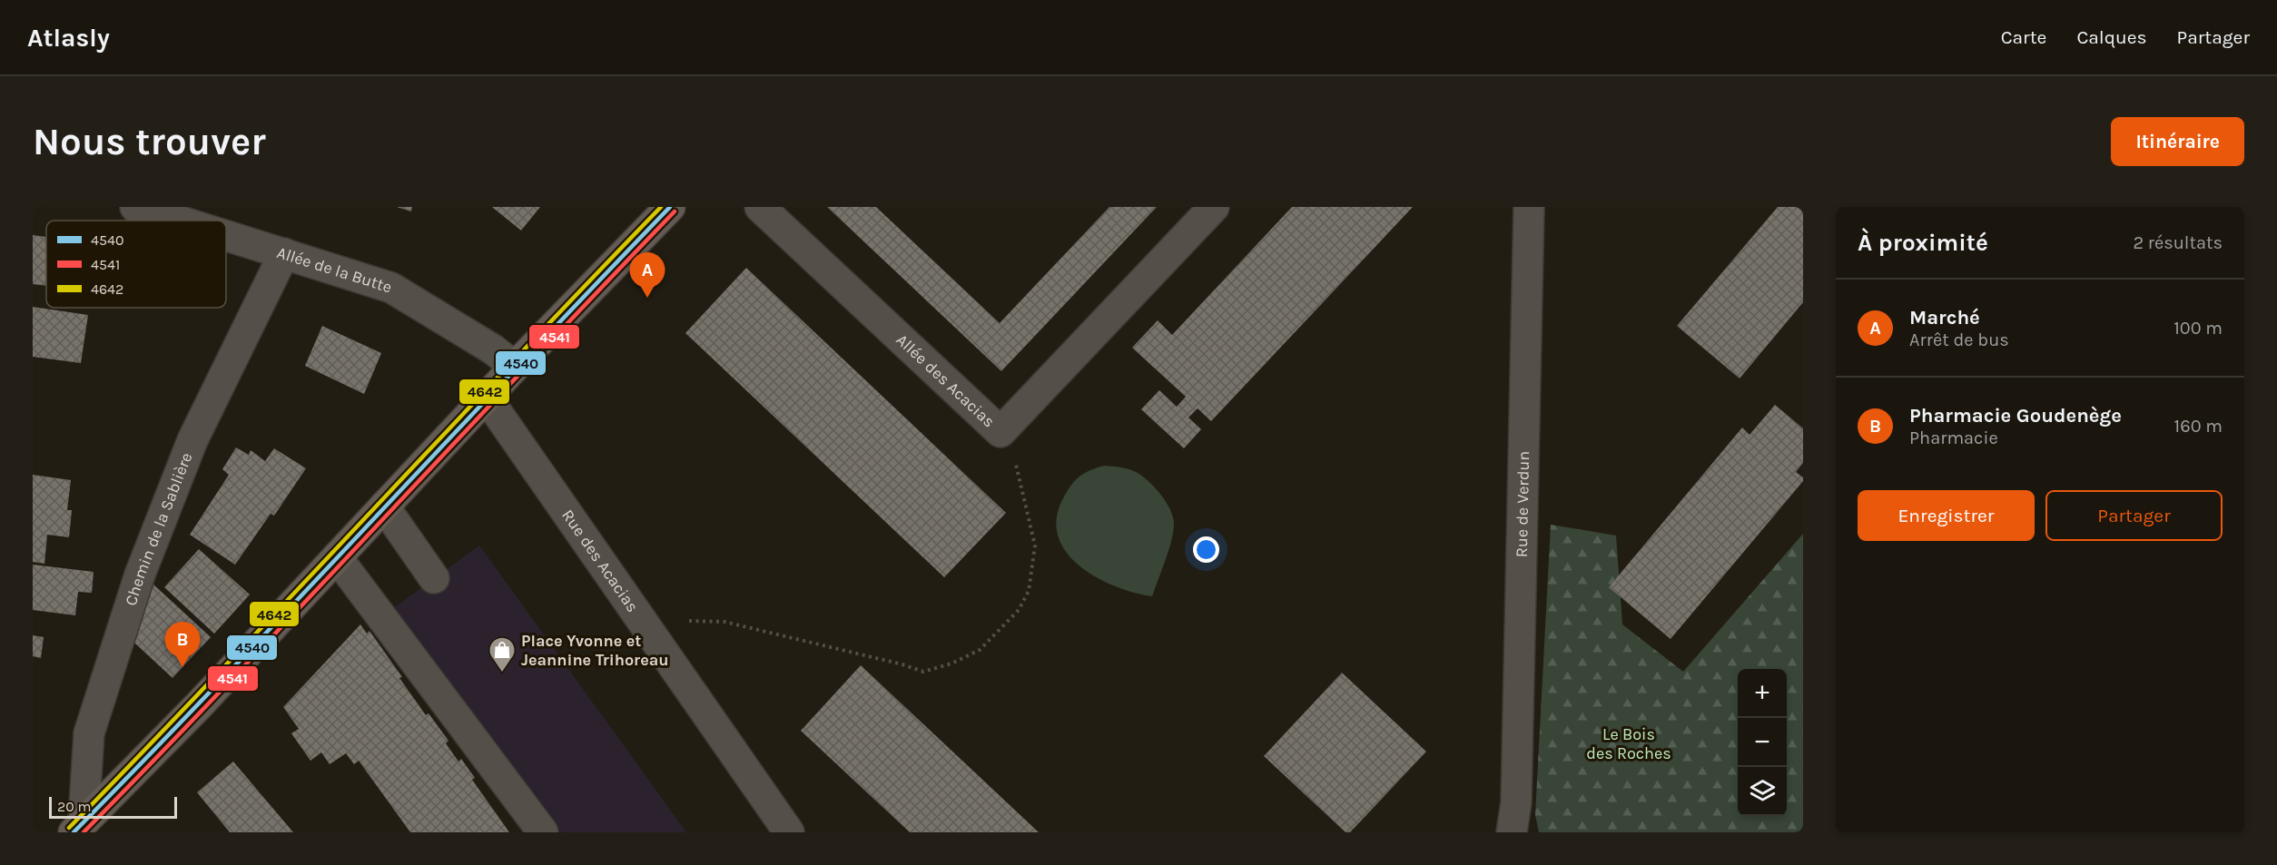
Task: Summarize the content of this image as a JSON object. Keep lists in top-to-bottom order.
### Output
{
  "streets": {
    "street": [
      "Allée de la Butte",
      "Allée des Acacias",
      "Rue de Verdun",
      "Chemin de la Sablière",
      "Rue des Acacias"
    ]
  },
  "crossings": [
    ["Allée de la Butte", "Chemin de la Sablière"]
  ],
  "parks": ["Le Bois des Roches"],
  "places": {
    "shop": ["Place Yvonne et Jeannine Trihoreau"]
  },
  "lines": ["transit line 4540", "transit line 4642", "transit line 4541"],
  "legend": ["4540", "4541", "4642"],
  "scale_bar": "20 m",
  "page": {
    "header": "Atlasly",
    "nav": ["Carte", "Calques", "Partager"],
    "buttons": [
      "Itinéraire",
      ["Enregistrer", "Partager"]
    ],
    "title": "Nous trouver",
    "heading": ["À proximité", "2 résultats"],
    "pins": ["A", "B"],
    "list": [
      {
        "mark": "A",
        "name": "Marché",
        "note": "Arrêt de bus",
        "value": "100 m"
      },
      {
        "mark": "B",
        "name": "Pharmacie Goudenège",
        "note": "Pharmacie",
        "value": "160 m"
      }
    ],
    "map_buttons": ["+", "−"],
    "scale": "20 m"
  }
}
